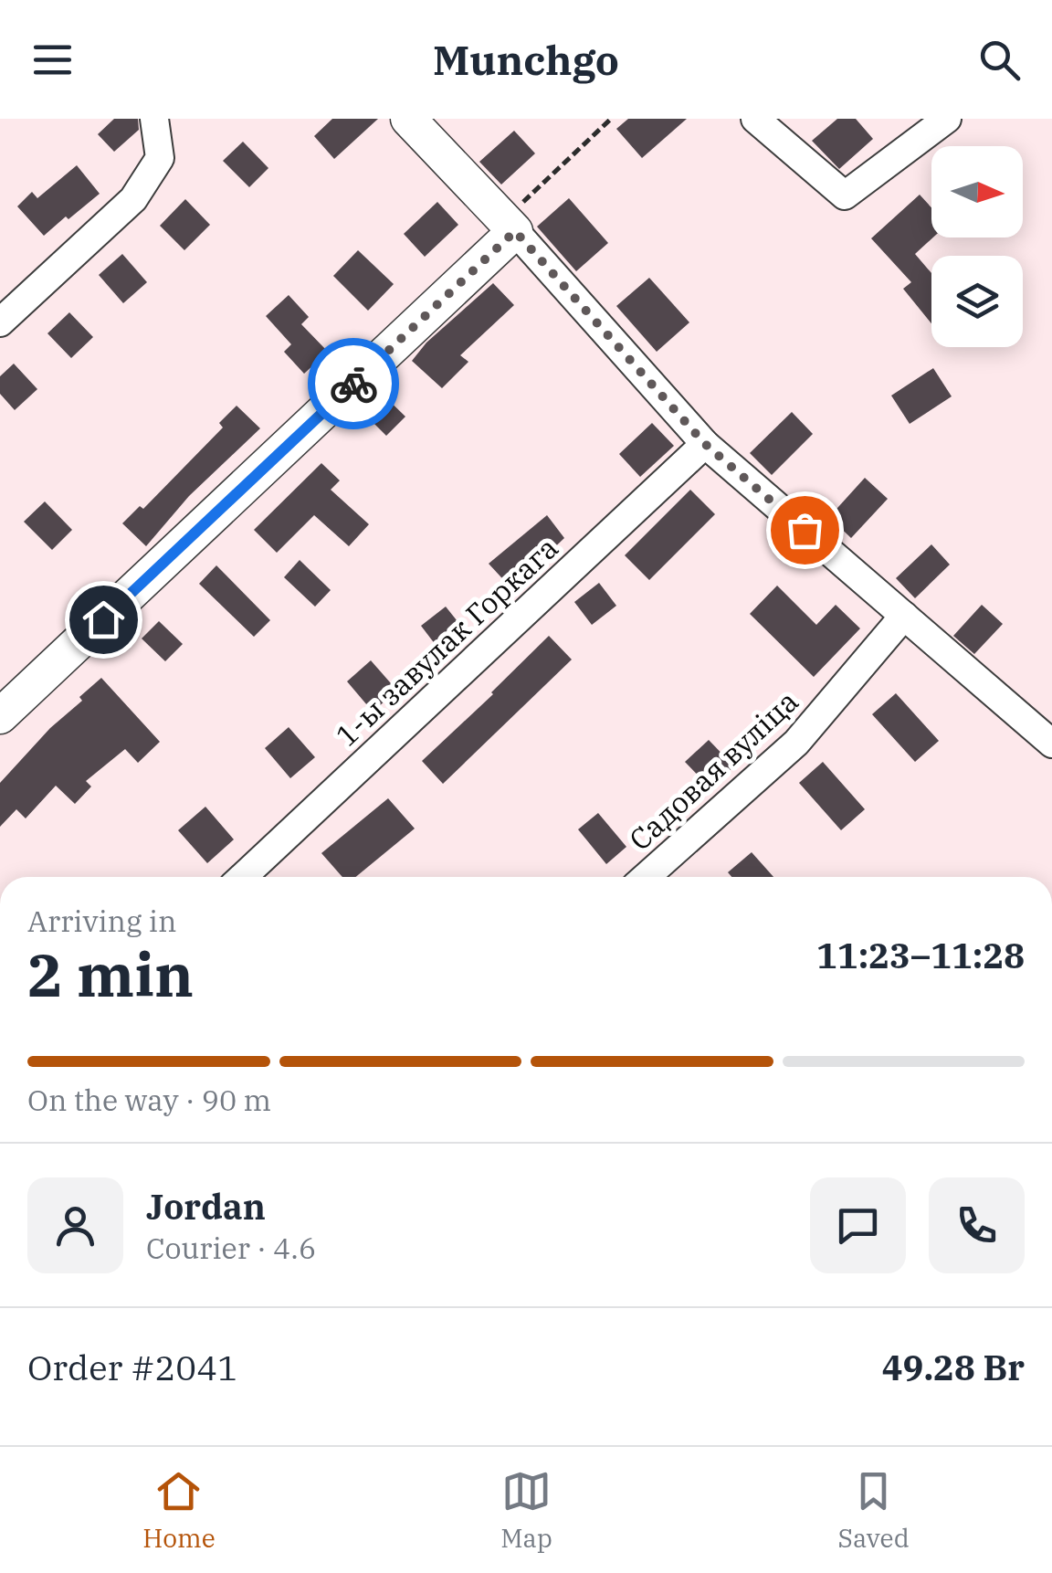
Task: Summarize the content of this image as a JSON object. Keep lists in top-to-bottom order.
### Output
{
  "streets": {
    "street": ["1-ы завулак Горкага", "Садовая вуліца"]
  },
  "north": "right",
  "page": {
    "header": "Munchgo",
    "heading": ["2 min", "Arriving in", "11:23–11:28"],
    "panel": [
      "Jordan",
      "Courier · 4.6",
      "Order #2041",
      "49.28 Br"
    ],
    "bar": "On the way · 90 m",
    "tabs": ["Home", "Map", "Saved"]
  }
}
